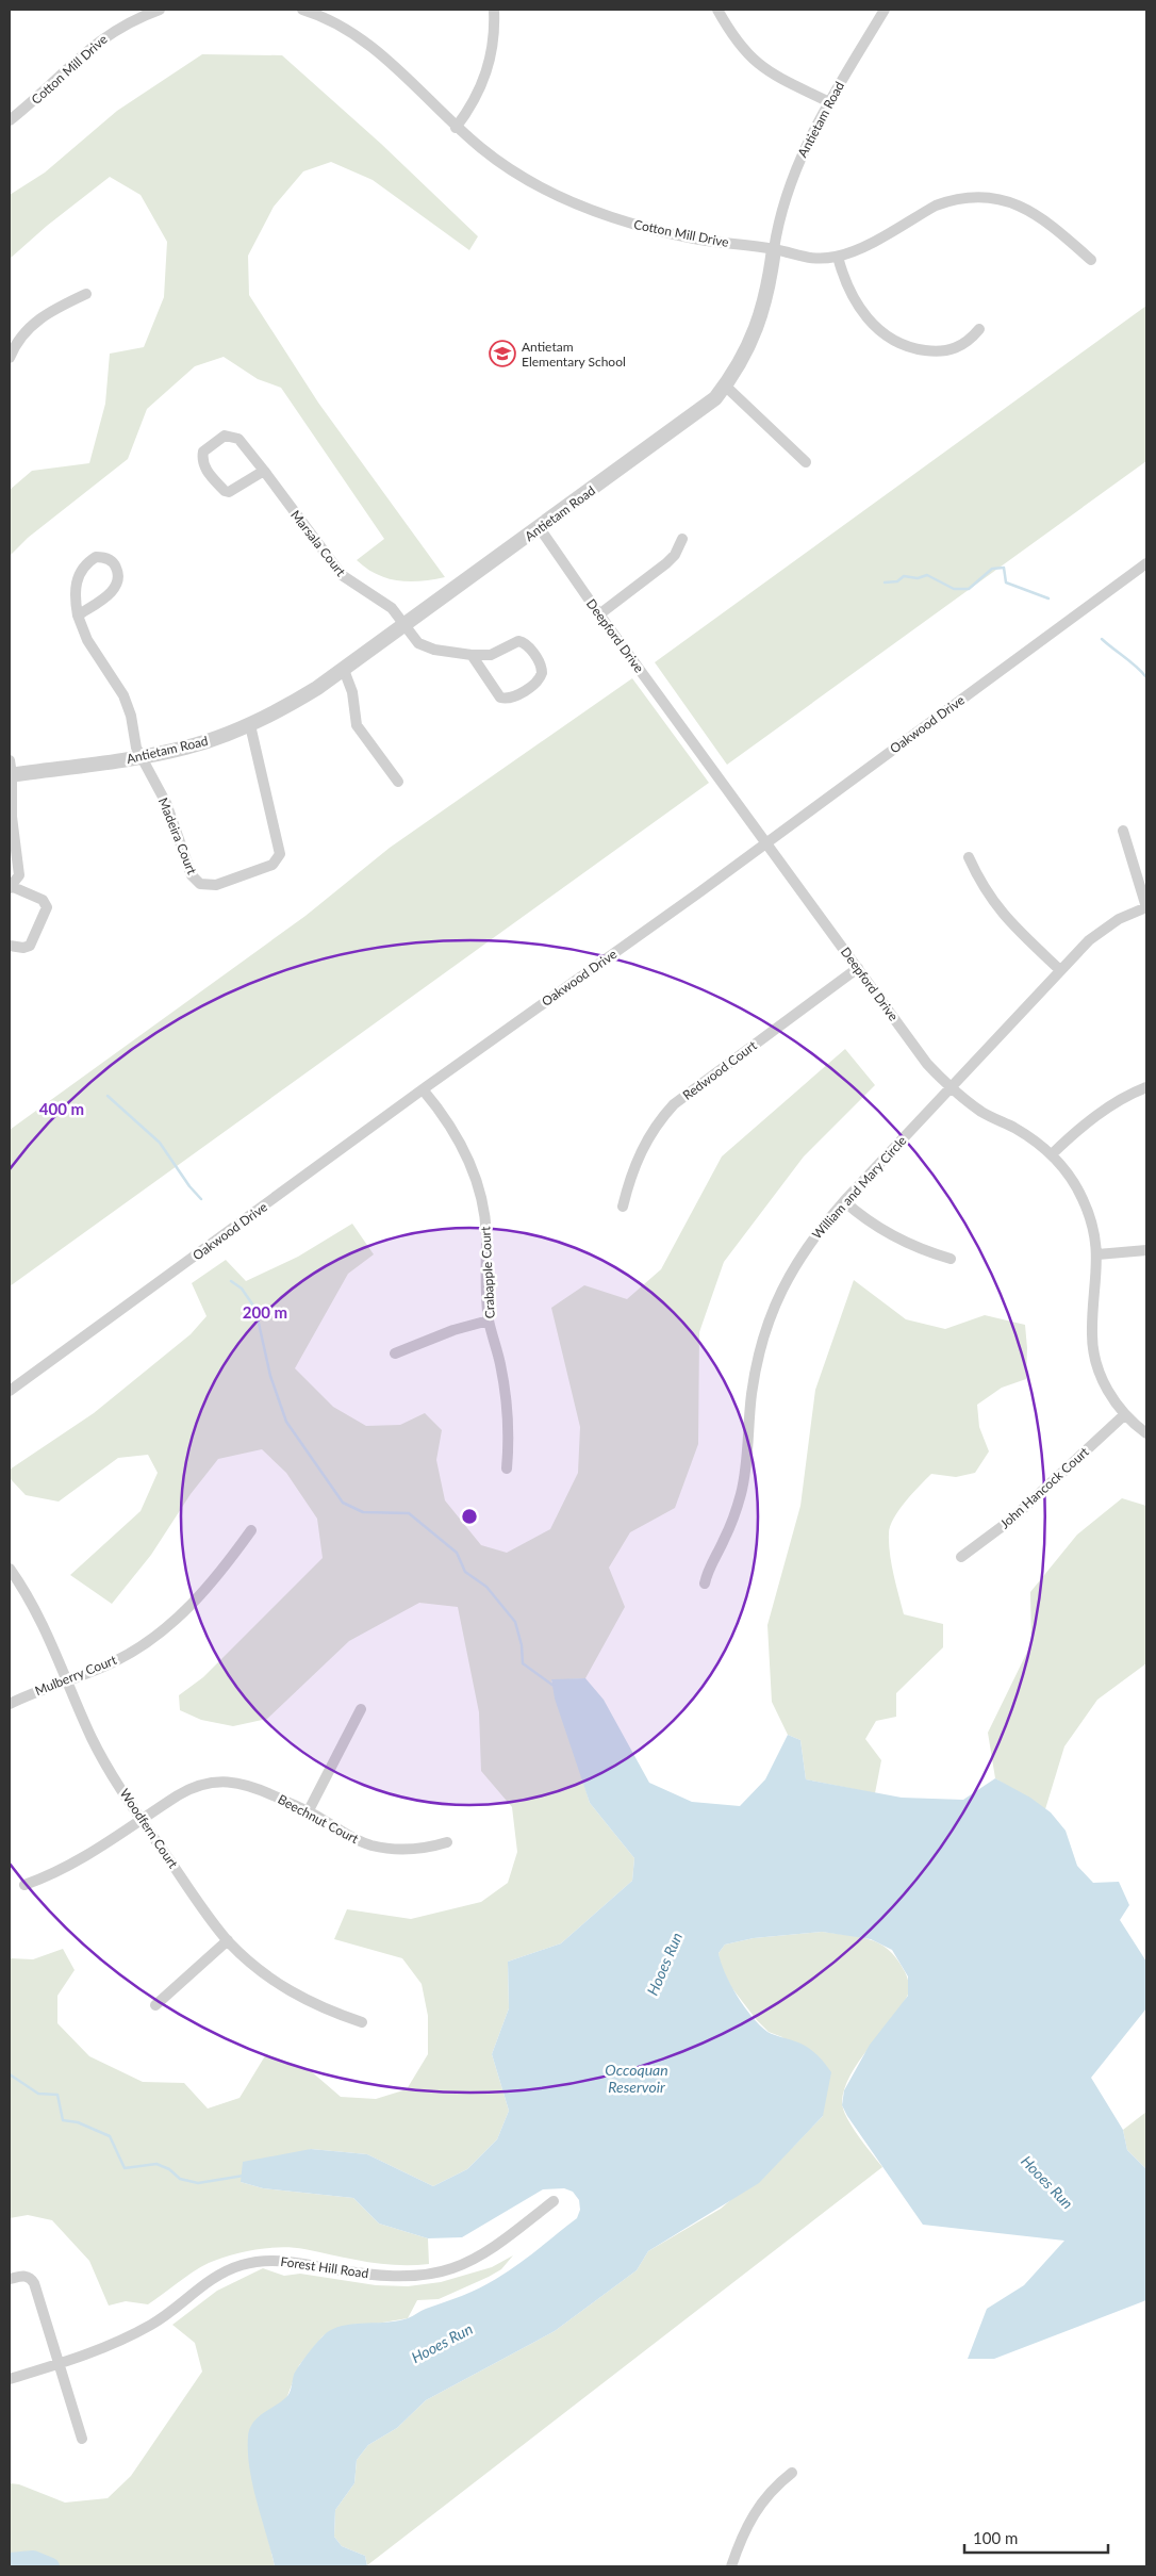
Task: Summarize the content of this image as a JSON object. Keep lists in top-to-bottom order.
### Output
{
  "streets": {
    "street": [
      "Cotton Mill Drive",
      "Antietam Road",
      "Marsala Court",
      "Deepford Drive",
      "Oakwood Drive",
      "Madeira Court",
      "Redwood Court",
      "William and Mary Circle",
      "Crabapple Court",
      "John Hancock Court",
      "Mulberry Court",
      "Beechnut Court",
      "Woodfern Court",
      "Forest Hill Road"
    ]
  },
  "crossings": [
    ["Cotton Mill Drive", "Antietam Road"],
    ["Antietam Road", "Marsala Court"],
    ["Antietam Road", "Deepford Drive"],
    ["Antietam Road", "Madeira Court"],
    ["Deepford Drive", "Oakwood Drive"],
    ["Deepford Drive", "Redwood Court"],
    ["Deepford Drive", "William and Mary Circle"],
    ["Deepford Drive", "John Hancock Court"],
    ["Oakwood Drive", "Crabapple Court"],
    ["Mulberry Court", "Woodfern Court"],
    ["Beechnut Court", "Woodfern Court"]
  ],
  "water": ["Hooes Run", "Occoquan Reservoir"],
  "places": {
    "school or university": ["Antietam Elementary School"]
  },
  "scale_bar": "100 m",
  "rings": ["400 m", "200 m"]
}
